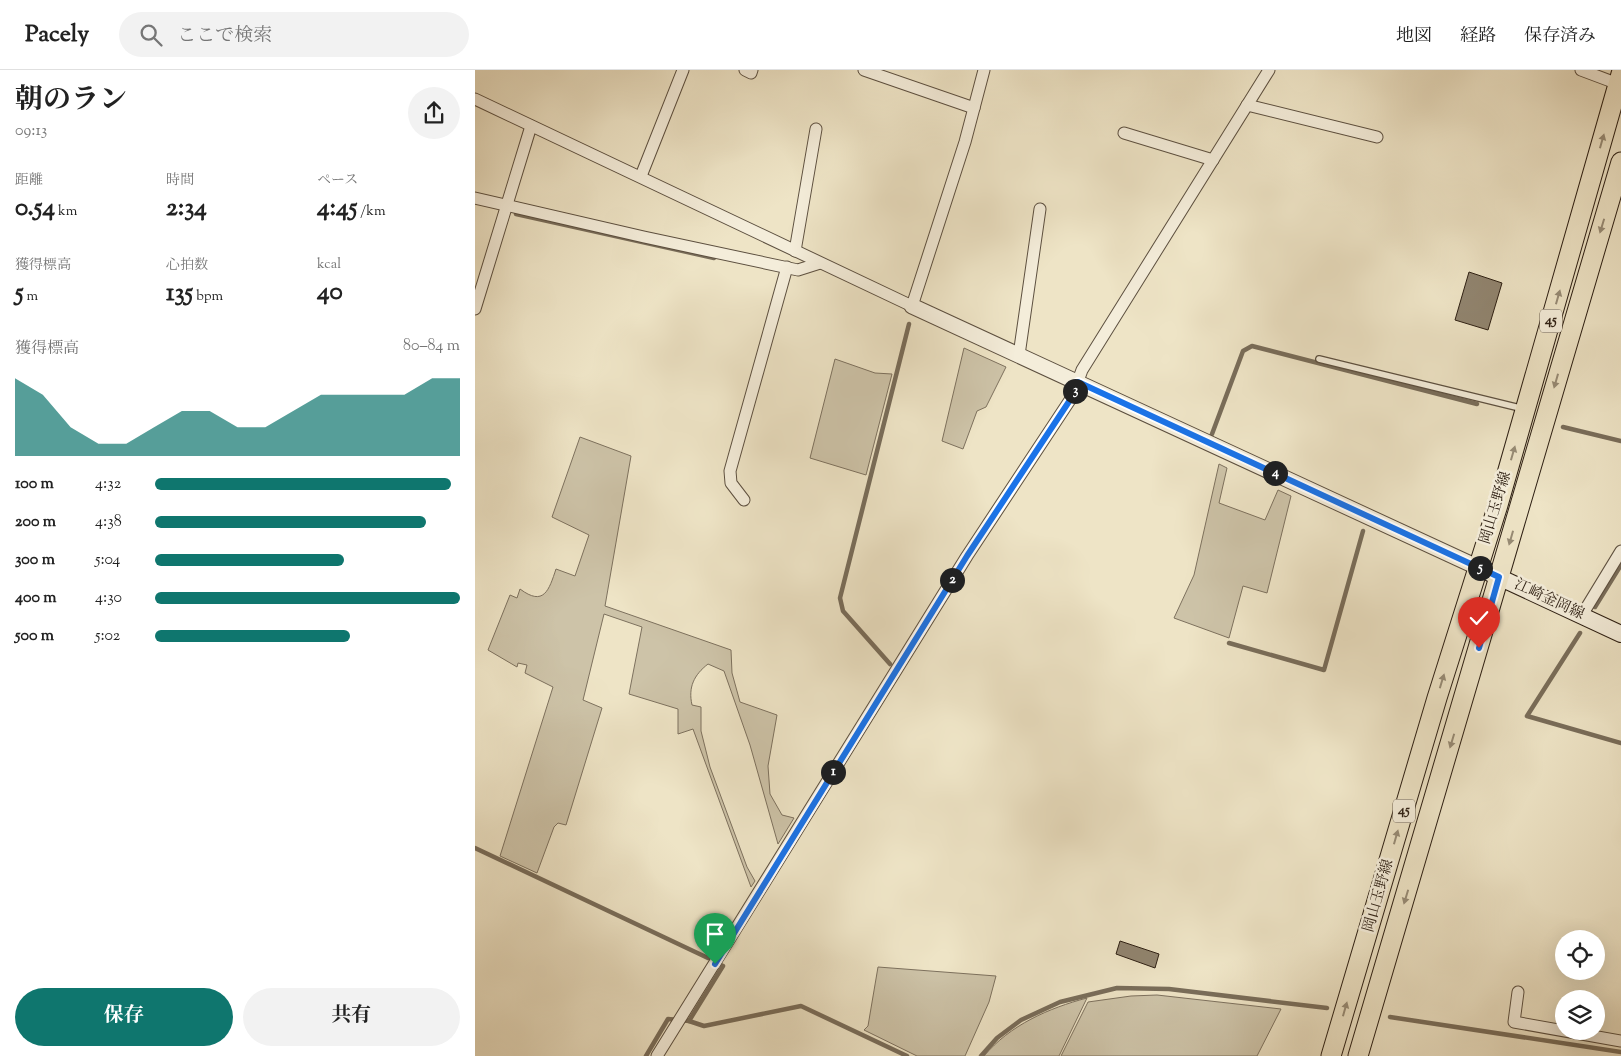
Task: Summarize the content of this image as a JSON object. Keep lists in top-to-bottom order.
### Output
{
  "streets": {
    "main road": ["45", "岡山玉野線", "江崎金岡線"]
  },
  "crossings": [
    ["岡山玉野線", "江崎金岡線"]
  ],
  "page": {
    "header": "Pacely",
    "search": "ここで検索",
    "nav": ["地図", "経路", "保存済み"],
    "heading": ["朝のラン", "09:13"],
    "stats": [
      ["距離", "0.54 km"],
      ["時間", "2:34"],
      ["ペース", "4:45 /km"],
      ["獲得標高", "5 m"],
      ["心拍数", "135 bpm"],
      ["kcal", "40"]
    ],
    "chart": ["獲得標高", "80–84 m"],
    "pins": [
      "3",
      "4",
      "5",
      "2",
      "1"
    ],
    "list": [
      {
        "name": "100 m",
        "note": "4:32"
      },
      {
        "name": "200 m",
        "note": "4:38"
      },
      {
        "name": "300 m",
        "note": "5:04"
      },
      {
        "name": "400 m",
        "note": "4:30"
      },
      {
        "name": "500 m",
        "note": "5:02"
      }
    ],
    "buttons": ["保存", "共有"]
  }
}
